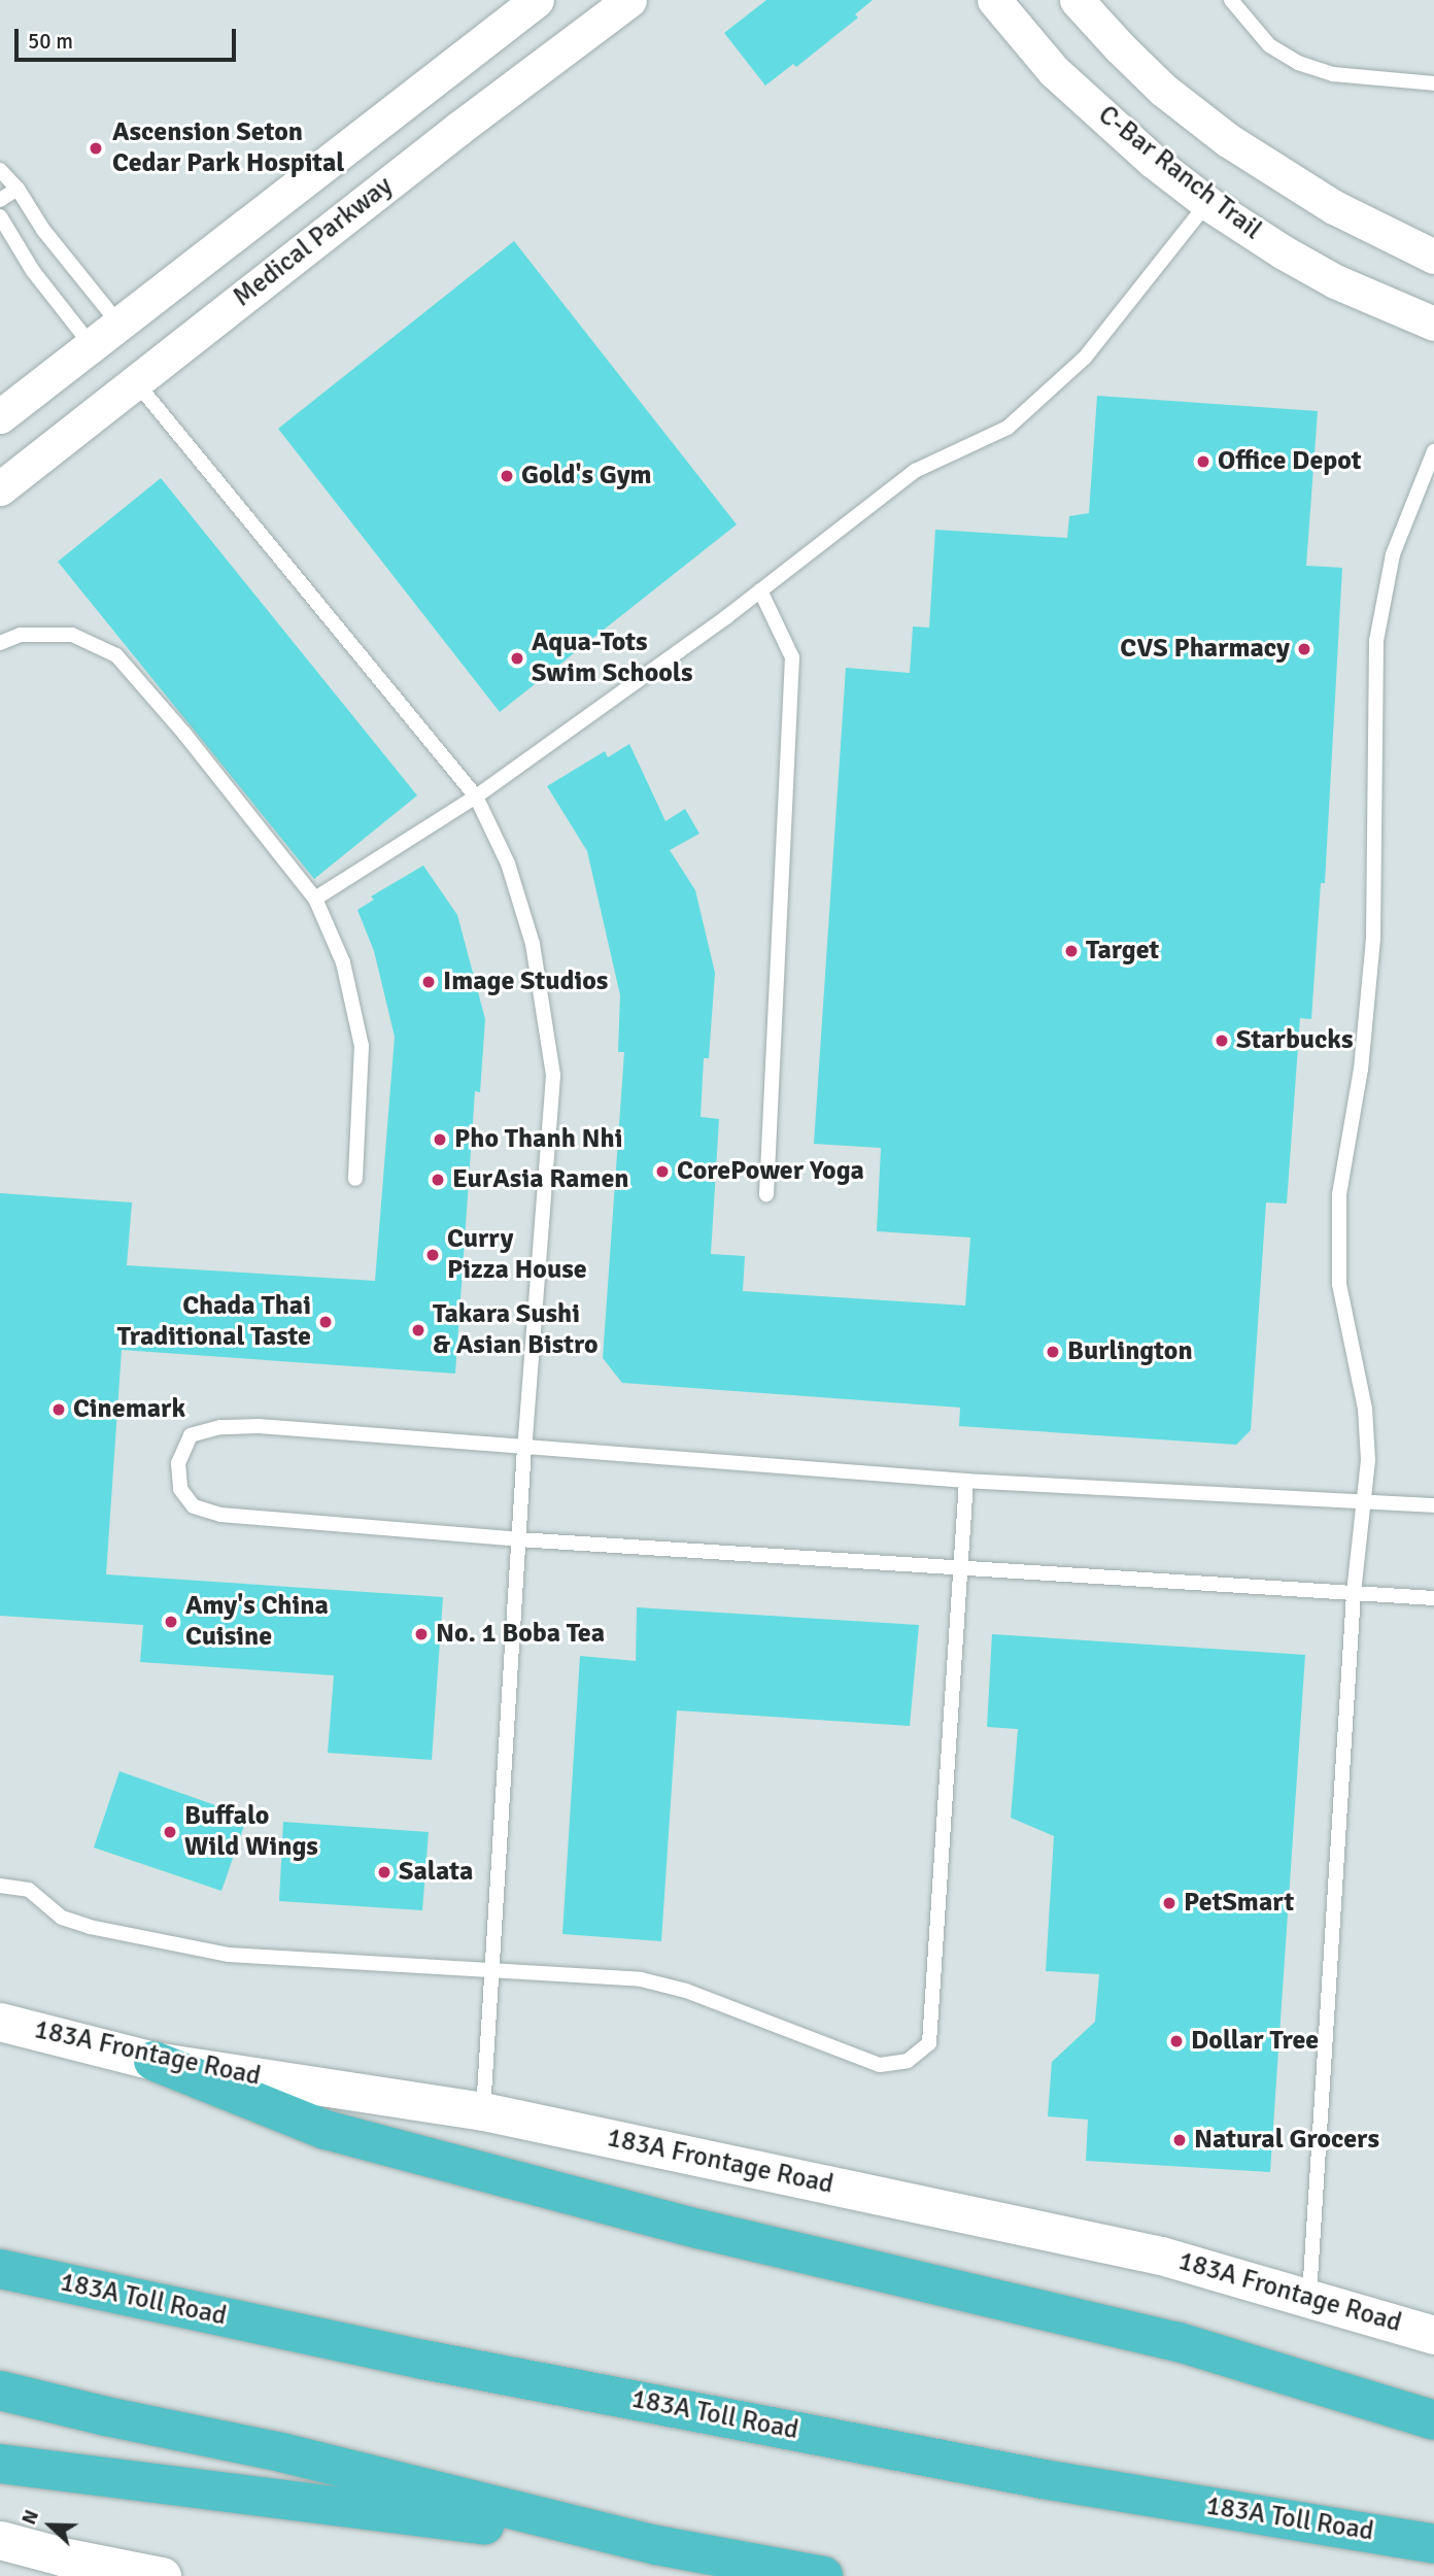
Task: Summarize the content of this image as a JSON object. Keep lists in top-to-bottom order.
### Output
{
  "streets": {
    "highway": ["183A Toll Road"],
    "main road": ["183A Frontage Road"],
    "street": ["C-Bar Ranch Trail", "Medical Parkway"]
  },
  "places": [
    "Ascension Seton Cedar Park Hospital",
    "Office Depot",
    "Gold's Gym",
    "CVS Pharmacy",
    "Aqua-Tots Swim Schools",
    "Target",
    "Image Studios",
    "Starbucks",
    "Pho Thanh Nhi",
    "CorePower Yoga",
    "EurAsia Ramen",
    "Curry Pizza House",
    "Chada Thai Traditional Taste",
    "Takara Sushi & Asian Bistro",
    "Burlington",
    "Cinemark",
    "Amy's China Cuisine",
    "No. 1 Boba Tea",
    "Buffalo Wild Wings",
    "Salata",
    "PetSmart",
    "Dollar Tree",
    "Natural Grocers"
  ],
  "scale_bar": "50 m",
  "north": "left"
}
